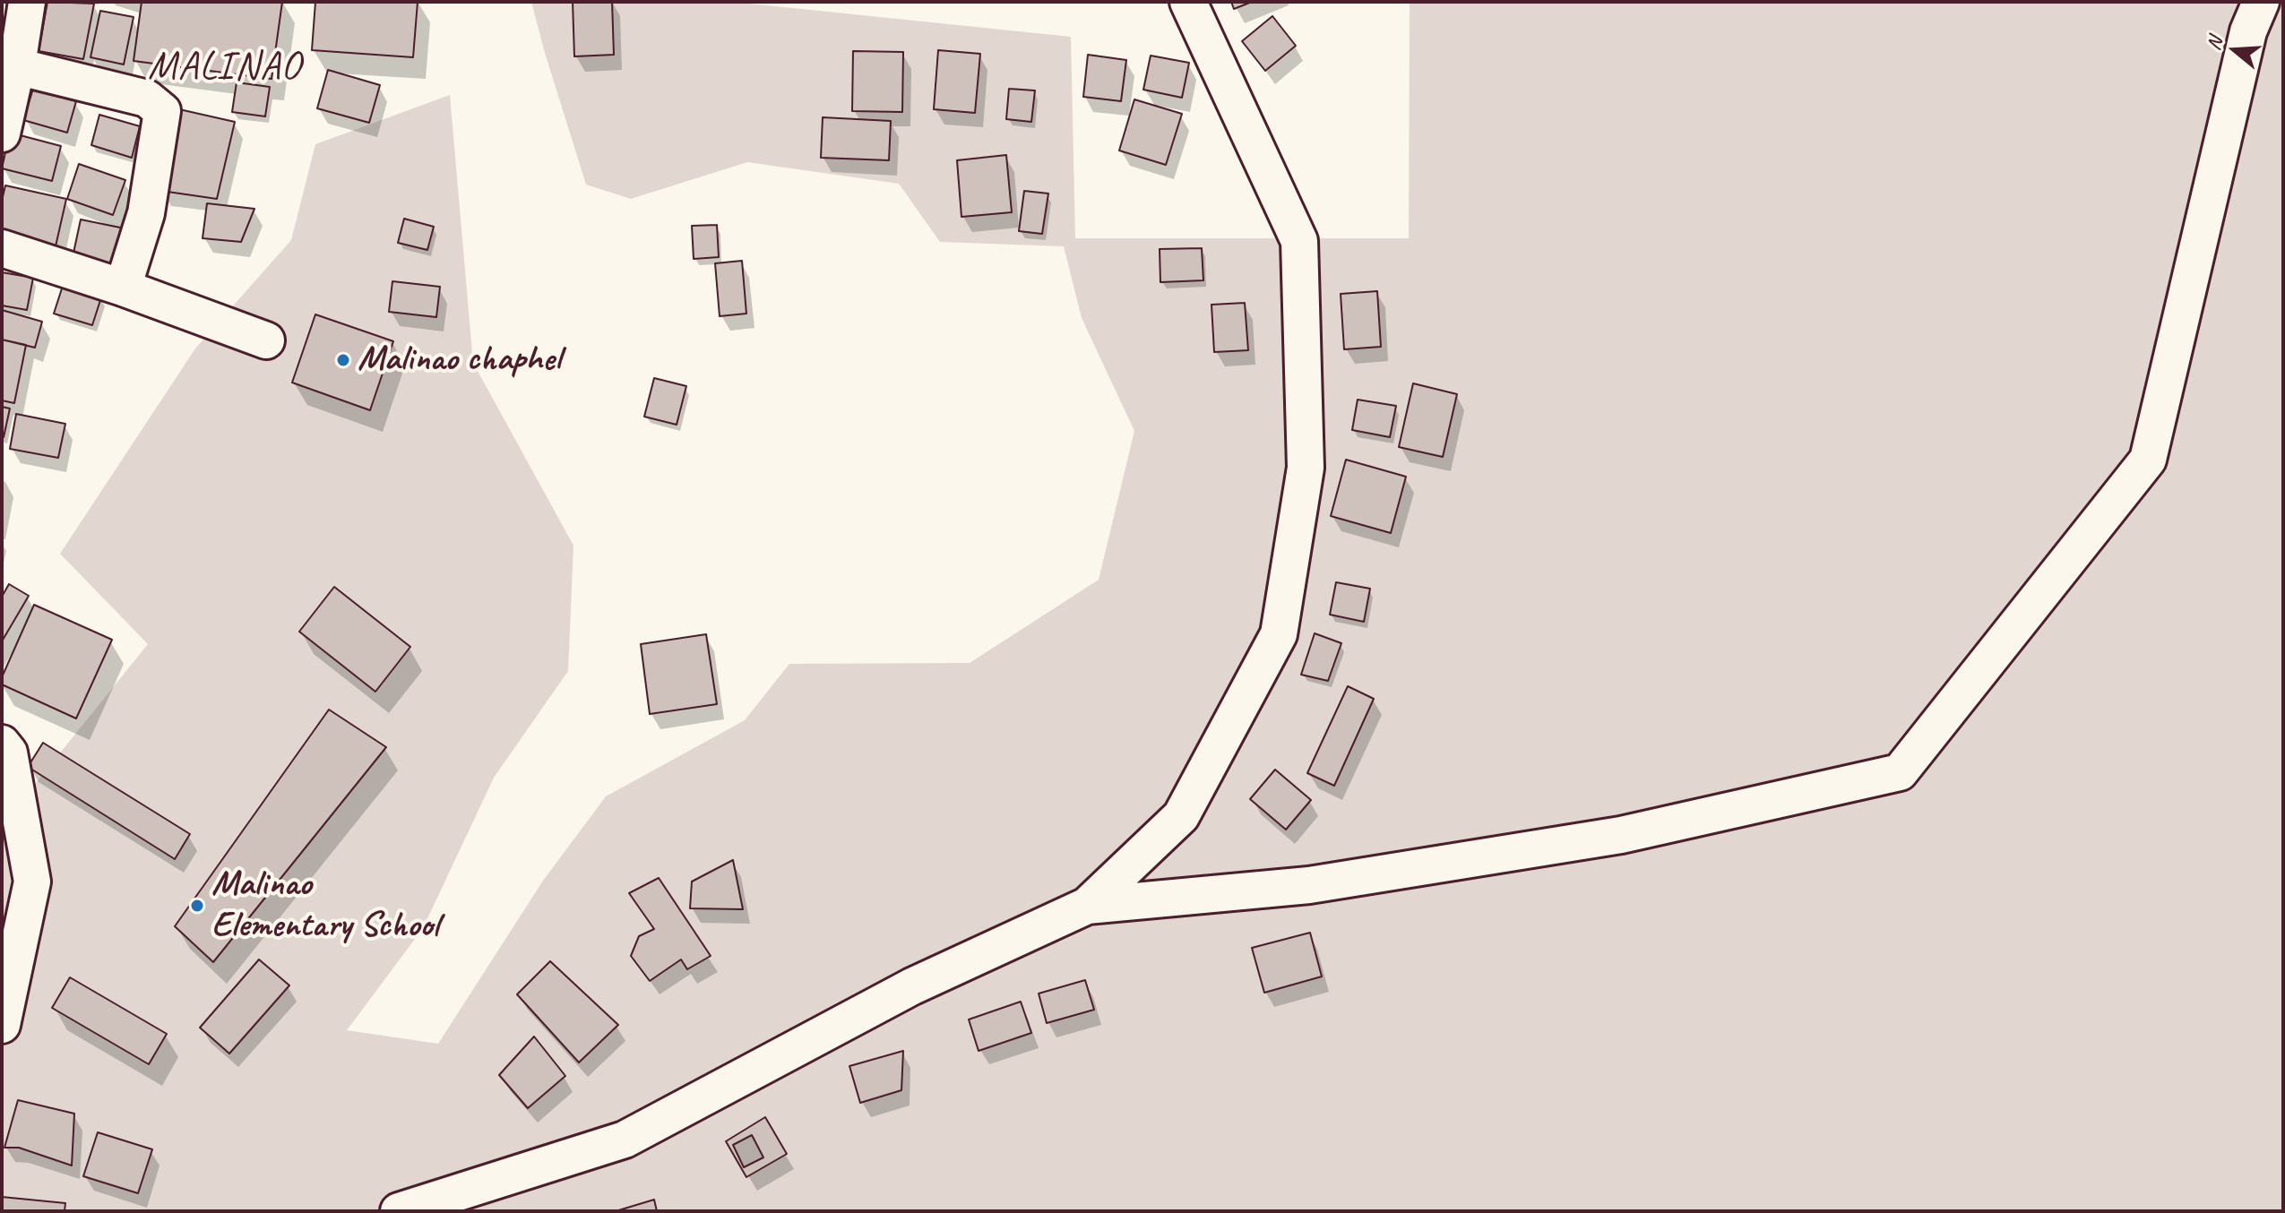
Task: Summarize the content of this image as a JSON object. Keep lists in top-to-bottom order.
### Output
{
  "districts": ["MALINAO"],
  "places": ["Malinao chaphel", "Malinao Elementary School"],
  "north": "left"
}
